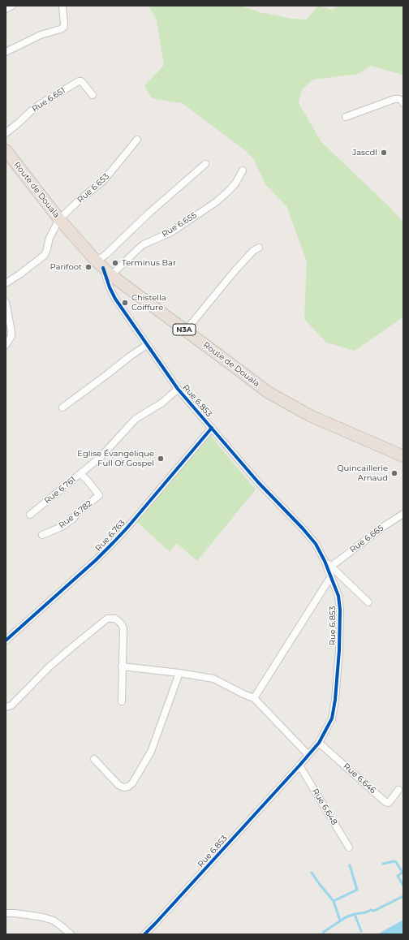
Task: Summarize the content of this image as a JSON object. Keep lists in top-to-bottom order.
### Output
{
  "streets": {
    "highway": ["Route de Douala", "N3A"],
    "street": [
      "Rue 6.651",
      "Rue 6.653",
      "Rue 6.655",
      "Rue 6.853",
      "Rue 6.761",
      "Rue 6.782",
      "Rue 6.763",
      "Rue 6.665",
      "Rue 6.646",
      "Rue 6.648"
    ]
  },
  "crossings": [
    ["Rue 6.653", "Route de Douala"],
    ["Route de Douala", "Rue 6.655"],
    ["Route de Douala", "Rue 6.853"],
    ["Rue 6.655", "Rue 6.853"],
    ["Rue 6.853", "Rue 6.761"],
    ["Rue 6.853", "Rue 6.763"],
    ["Rue 6.853", "Rue 6.646"],
    ["Rue 6.853", "Rue 6.648"],
    ["Rue 6.761", "Rue 6.782"]
  ],
  "places": [
    "Jascdl",
    "Terminus Bar",
    "Parifoot",
    "Chistella Coiffure",
    "Eglise Évangélique Full Of Gospel",
    "Quincaillerie Arnaud"
  ]
}
